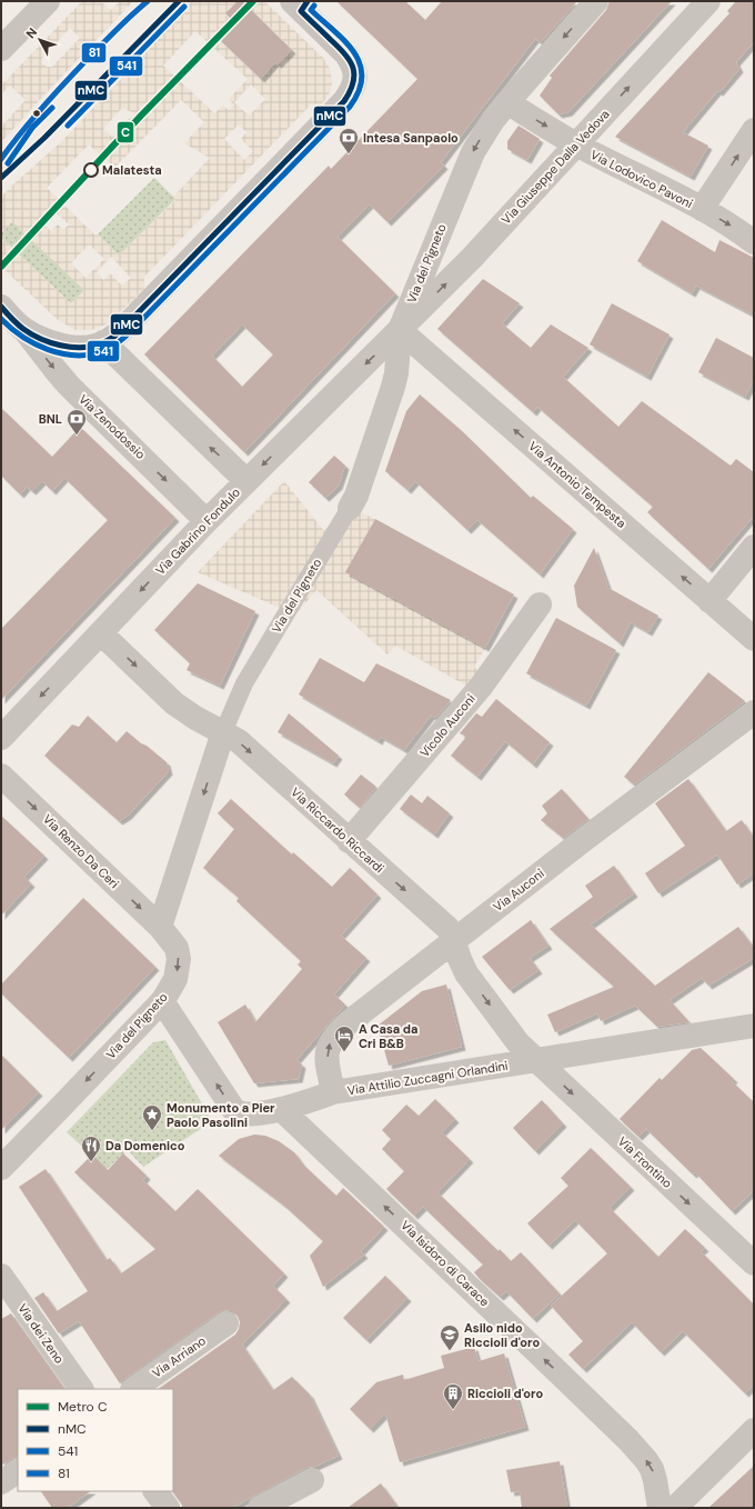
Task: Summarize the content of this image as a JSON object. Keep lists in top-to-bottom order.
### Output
{
  "streets": {
    "street": [
      "Via Giuseppe Dalla Vedova",
      "Via Lodovico Pavoni",
      "Via del Pigneto",
      "Via Zenodossio",
      "Via Antonio Tempesta",
      "Via Gabrino Fondulo",
      "Vicolo Auconi",
      "Via Riccardo Riccardi",
      "Via Renzo Da Ceri",
      "Via Auconi",
      "Via Attilio Zuccagni Orlandini",
      "Via Frontino",
      "Via Isidoro di Carace",
      "Via dei Zeno",
      "Via Arriano"
    ]
  },
  "crossings": [
    ["Via Giuseppe Dalla Vedova", "Via Lodovico Pavoni"],
    ["Via Giuseppe Dalla Vedova", "Via del Pigneto"],
    ["Via Giuseppe Dalla Vedova", "Via Antonio Tempesta"],
    ["Via Giuseppe Dalla Vedova", "Via Gabrino Fondulo"],
    ["Via Lodovico Pavoni", "Via del Pigneto"],
    ["Via del Pigneto", "Via Antonio Tempesta"],
    ["Via del Pigneto", "Via Gabrino Fondulo"],
    ["Via del Pigneto", "Via Riccardo Riccardi"],
    ["Via del Pigneto", "Via Renzo Da Ceri"],
    ["Via del Pigneto", "Via Attilio Zuccagni Orlandini"],
    ["Via Zenodossio", "Via Gabrino Fondulo"],
    ["Via Antonio Tempesta", "Via Gabrino Fondulo"],
    ["Via Gabrino Fondulo", "Via Riccardo Riccardi"],
    ["Vicolo Auconi", "Via Riccardo Riccardi"],
    ["Via Riccardo Riccardi", "Via Auconi"],
    ["Via Riccardo Riccardi", "Via Attilio Zuccagni Orlandini"],
    ["Via Riccardo Riccardi", "Via Frontino"],
    ["Via Auconi", "Via Attilio Zuccagni Orlandini"],
    ["Via Attilio Zuccagni Orlandini", "Via Frontino"],
    ["Via Attilio Zuccagni Orlandini", "Via Isidoro di Carace"]
  ],
  "one_way": [
    "Via Giuseppe Dalla Vedova",
    "Via Lodovico Pavoni",
    "Via del Pigneto",
    "Via Antonio Tempesta",
    "Via Gabrino Fondulo",
    "Via Riccardo Riccardi",
    "Via Renzo Da Ceri",
    "Via Frontino",
    "Via Isidoro di Carace"
  ],
  "places": {
    "bank": ["Intesa Sanpaolo", "BNL"],
    "other": ["Malatesta"],
    "hotel": ["A Casa da Cri B&B"],
    "place": ["Monumento a Pier Paolo Pasolini"],
    "restaurant": ["Da Domenico"],
    "school or university": ["Asilo nido Riccioli d'oro"],
    "building": ["Riccioli d'oro"]
  },
  "lines": [
    "metro line C",
    "transit line nMC",
    "transit line 81",
    "transit line 541"
  ],
  "legend": [
    "Metro C",
    "nMC",
    "541",
    "81"
  ],
  "north": "top left"
}
